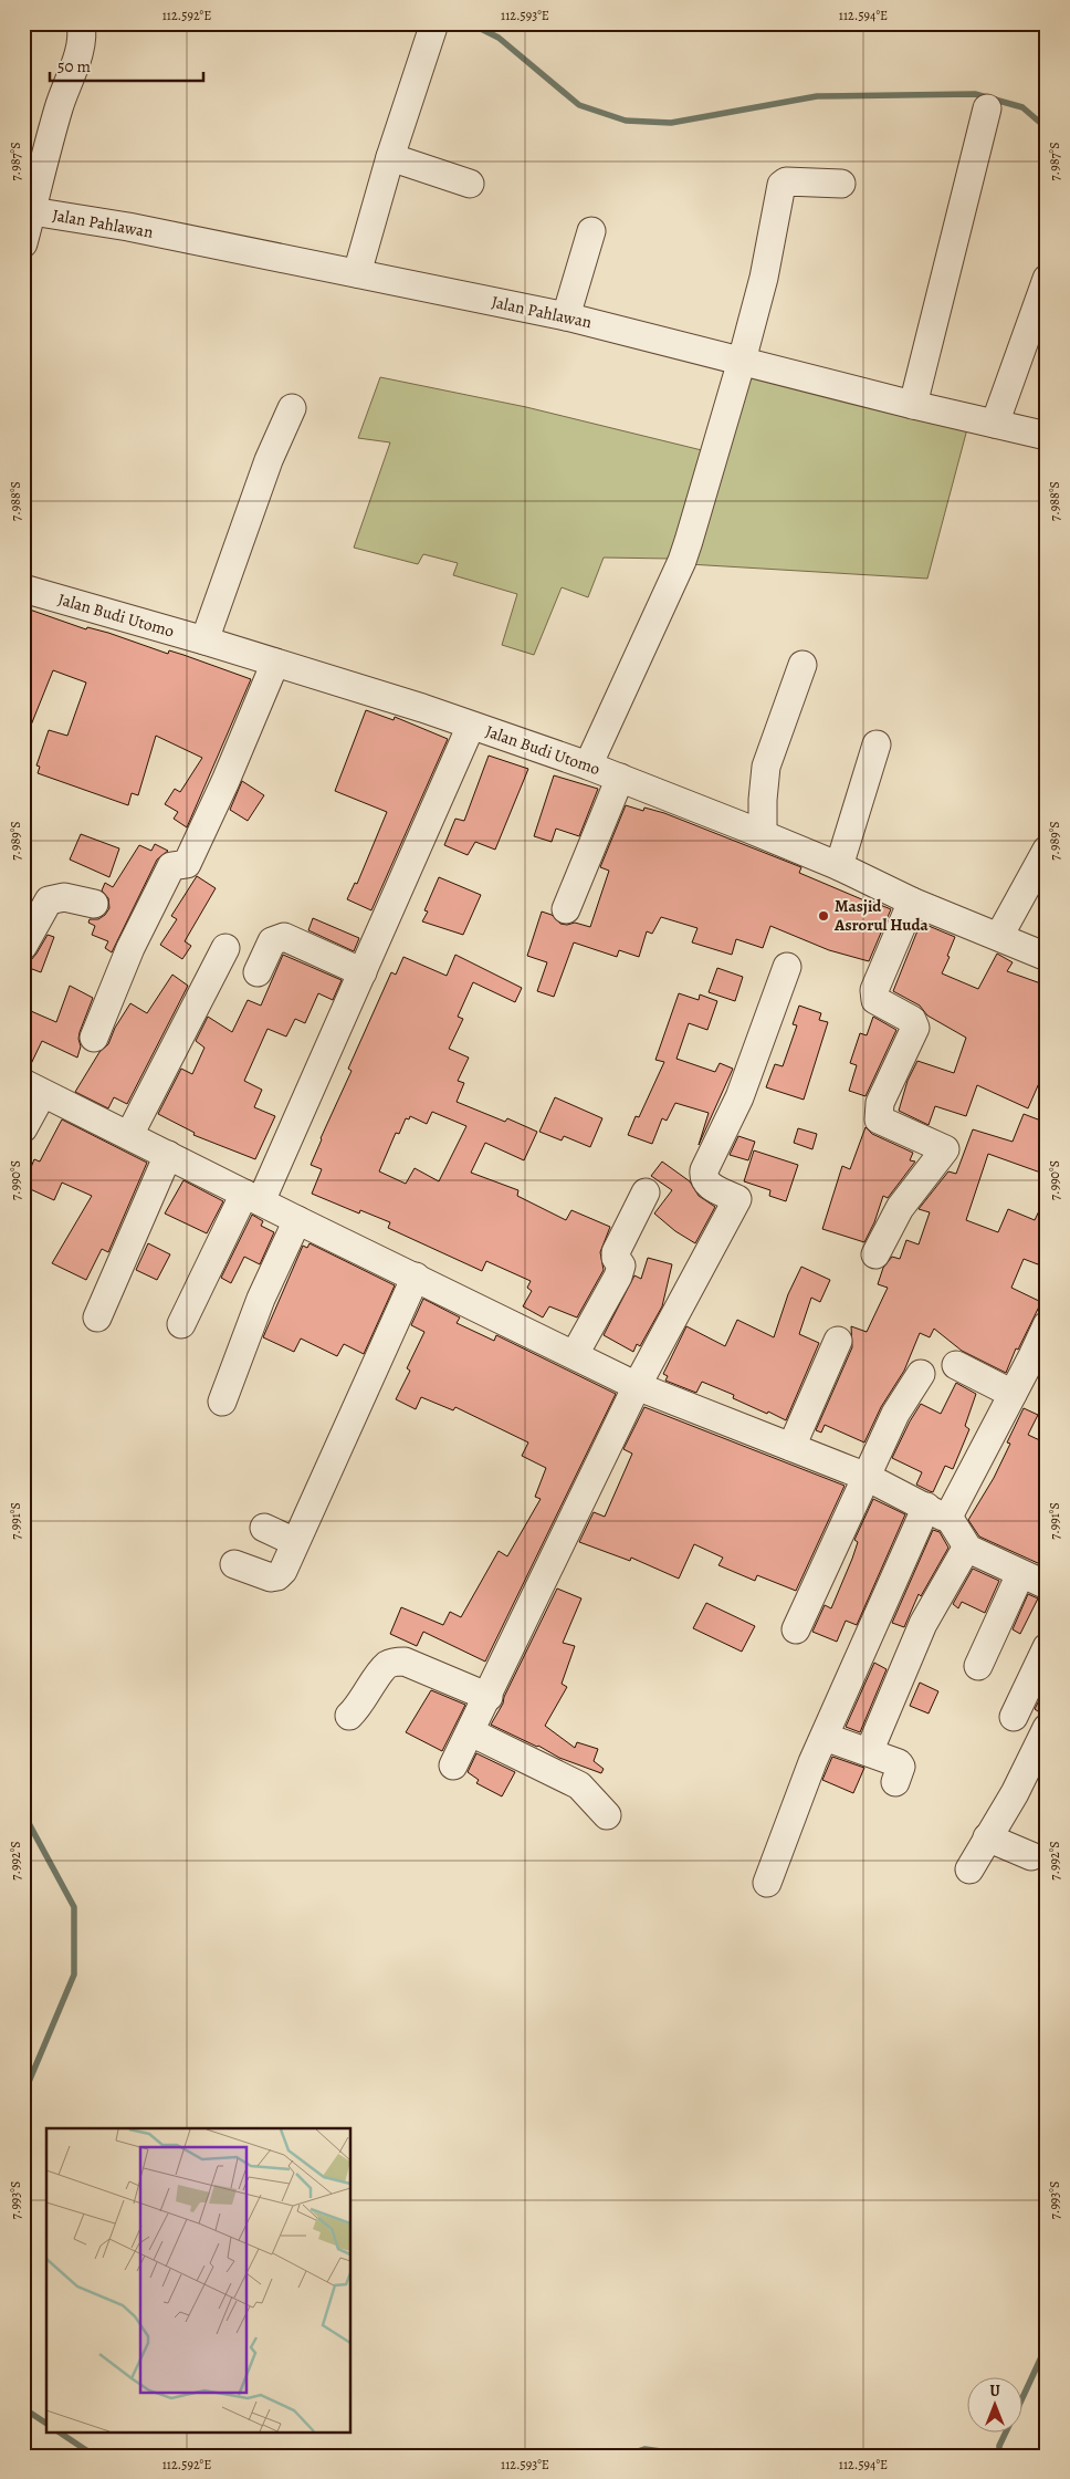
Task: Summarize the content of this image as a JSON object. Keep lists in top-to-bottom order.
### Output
{
  "streets": {
    "street": ["Jalan Pahlawan", "Jalan Budi Utomo"]
  },
  "places": ["Masjid Asrorul Huda"],
  "scale_bar": "50 m",
  "north": "top",
  "coordinates": [
    "112.592°E",
    "112.593°E",
    "112.594°E",
    "7.987°S",
    "7.988°S",
    "7.989°S",
    "7.990°S",
    "7.991°S",
    "7.992°S",
    "7.993°S"
  ]
}
